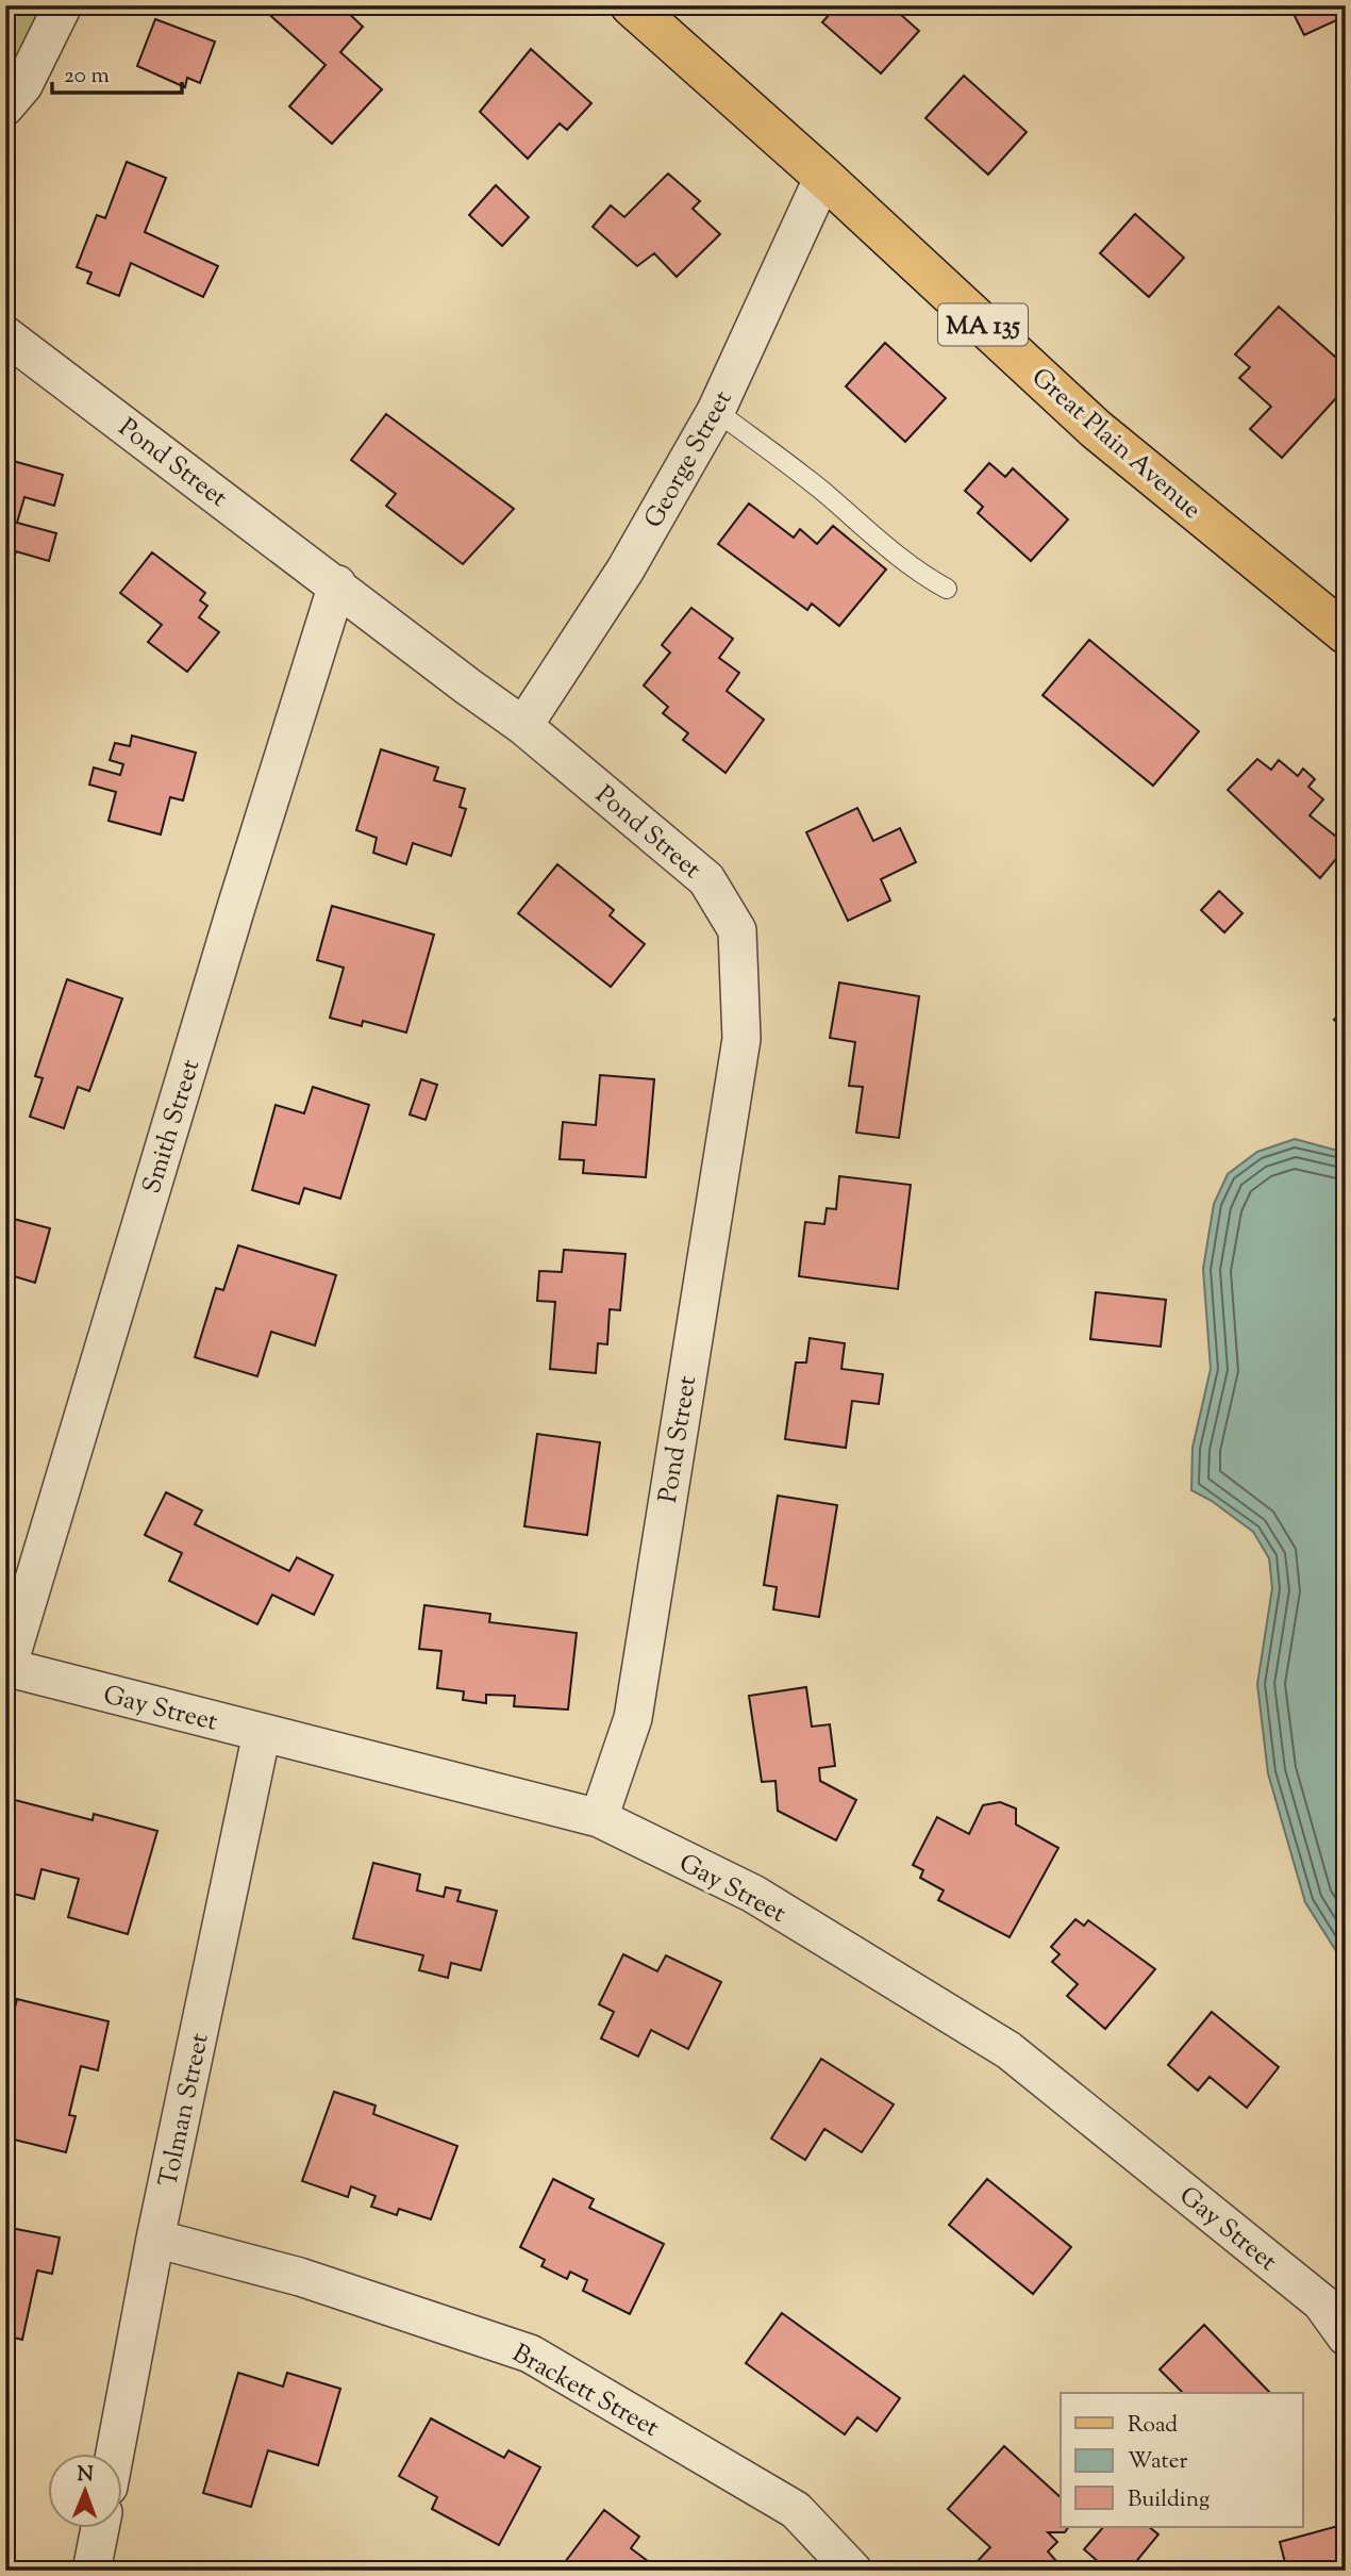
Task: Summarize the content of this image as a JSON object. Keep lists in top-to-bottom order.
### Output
{
  "streets": {
    "main road": ["MA 135", "Great Plain Avenue"],
    "street": [
      "George Street",
      "Pond Street",
      "Smith Street",
      "Gay Street",
      "Tolman Street",
      "Brackett Street"
    ]
  },
  "crossings": [
    ["Great Plain Avenue", "George Street"],
    ["George Street", "Pond Street"],
    ["Pond Street", "Smith Street"],
    ["Pond Street", "Gay Street"],
    ["Smith Street", "Gay Street"],
    ["Gay Street", "Tolman Street"],
    ["Tolman Street", "Brackett Street"]
  ],
  "legend": ["Road", "Water", "Building"],
  "scale_bar": "20 m",
  "north": "top"
}
